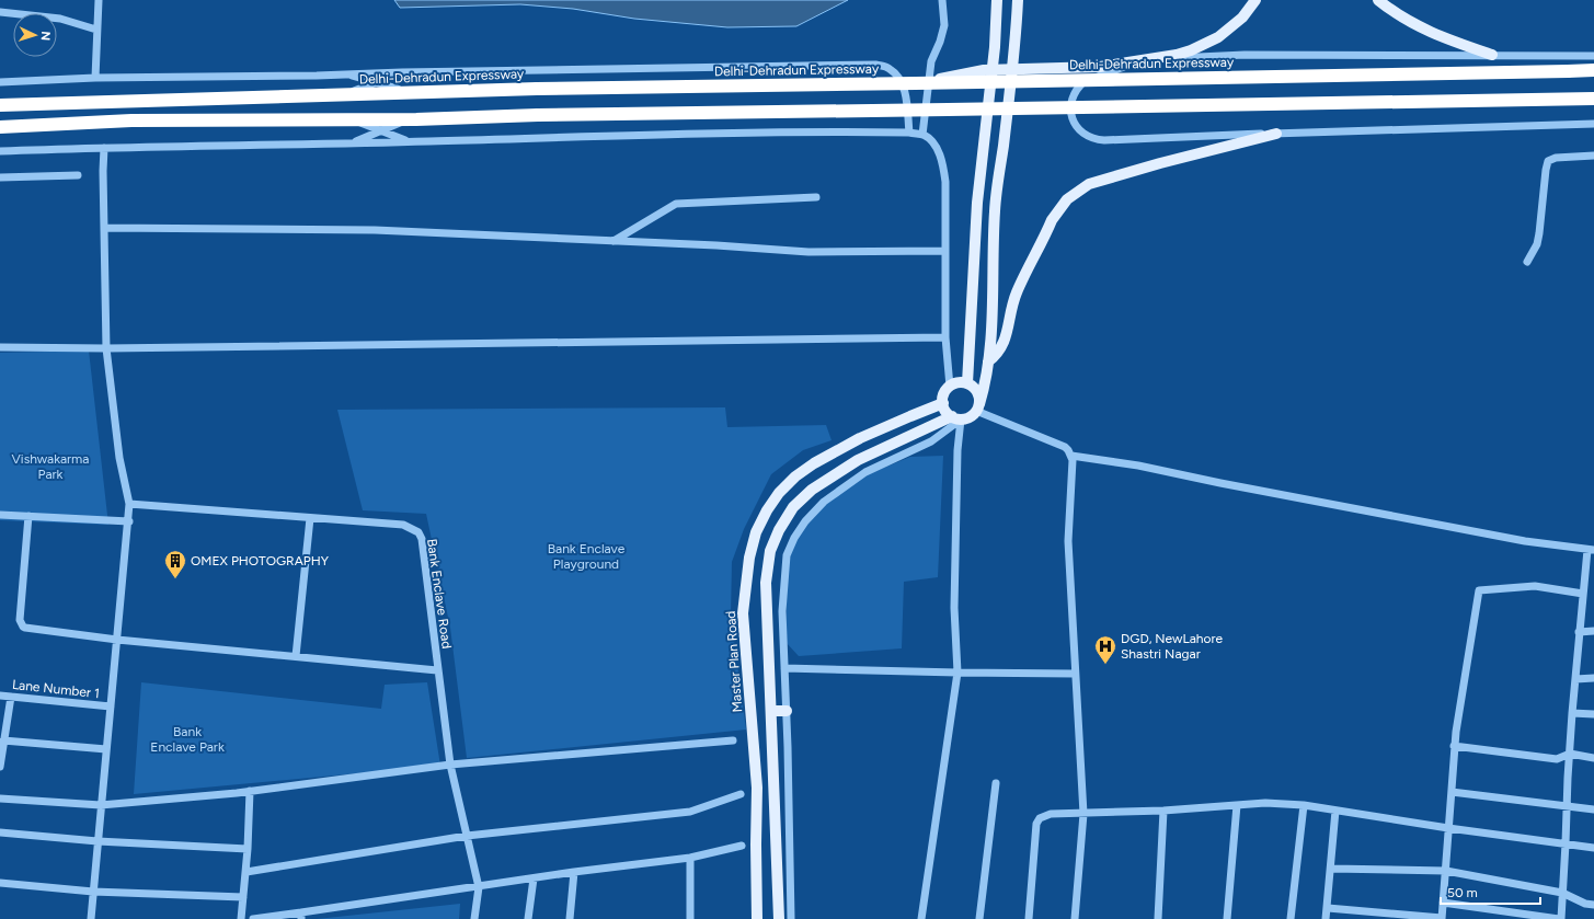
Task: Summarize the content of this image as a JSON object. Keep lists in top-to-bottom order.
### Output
{
  "streets": {
    "highway": ["Delhi-Dehradun Expressway"],
    "main road": ["Master Plan Road"],
    "street": ["Bank Enclave Road", "Lane Number 1"]
  },
  "parks": ["Vishwakarma Park", "Bank Enclave Playground", "Bank Enclave Park"],
  "places": {
    "building": ["OMEX PHOTOGRAPHY"],
    "hospital": ["DGD, NewLahore Shastri Nagar"]
  },
  "scale_bar": "50 m",
  "north": "right"
}
